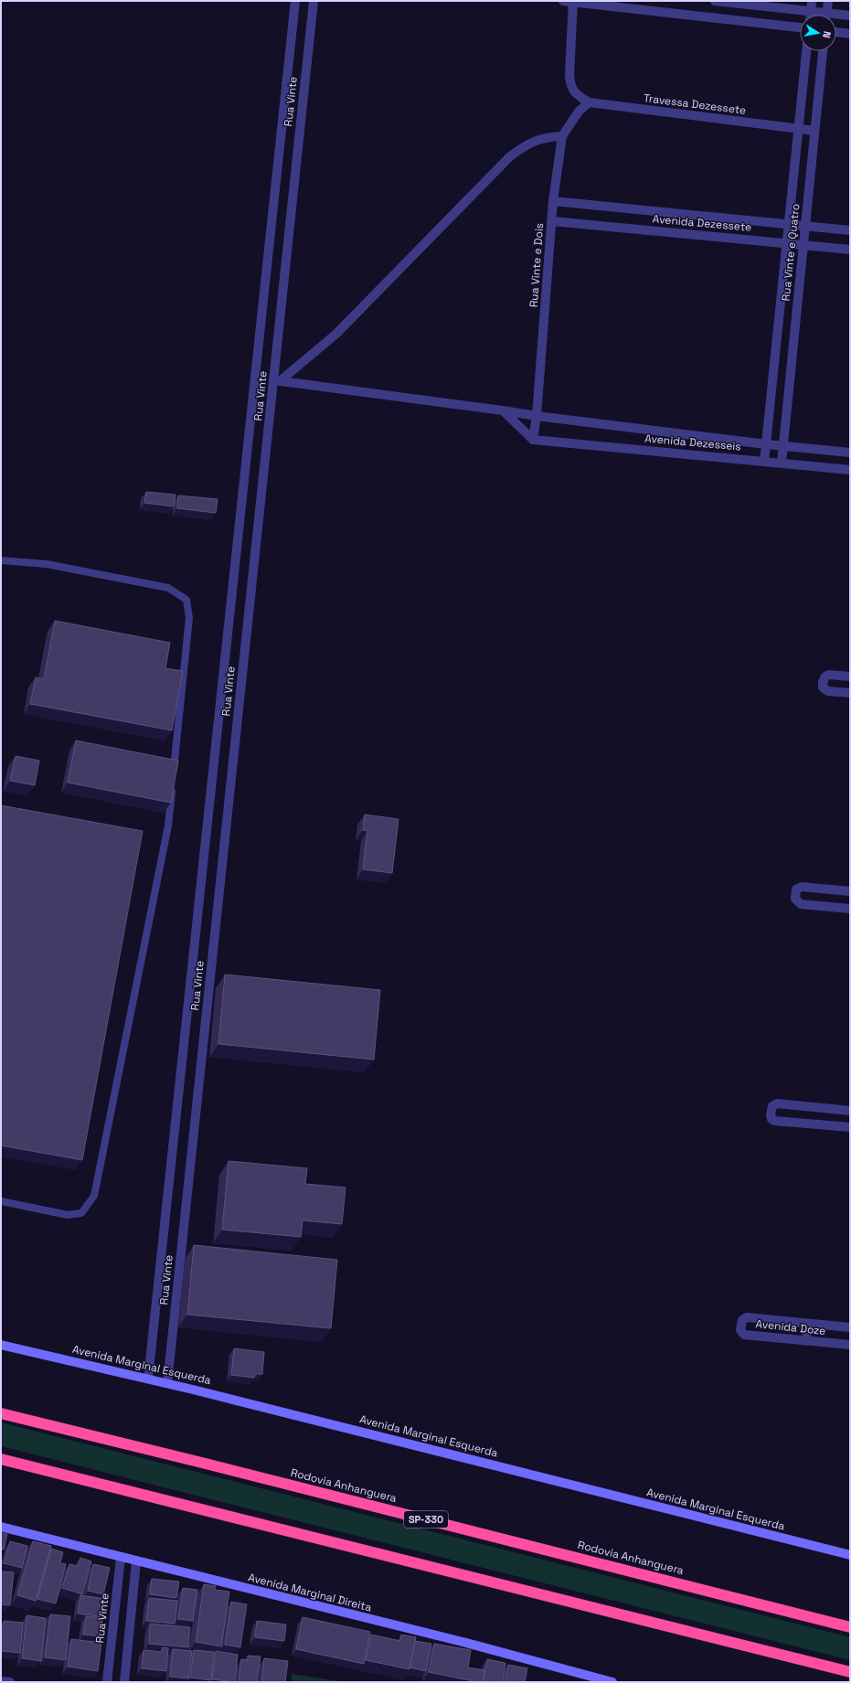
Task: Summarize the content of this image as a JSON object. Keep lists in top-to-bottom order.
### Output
{
  "streets": {
    "highway": ["Rodovia Anhanguera", "SP-330"],
    "main road": ["Avenida Marginal Esquerda", "Avenida Marginal Direita"],
    "street": [
      "Rua Vinte",
      "Travessa Dezessete",
      "Avenida Dezessete",
      "Rua Vinte e Quatro",
      "Rua Vinte e Dois",
      "Avenida Dezesseis",
      "Avenida Doze"
    ]
  },
  "crossings": [
    ["Rua Vinte", "Avenida Dezesseis"],
    ["Rua Vinte", "Avenida Marginal Esquerda"],
    ["Rua Vinte", "Avenida Marginal Direita"],
    ["Travessa Dezessete", "Rua Vinte e Quatro"],
    ["Travessa Dezessete", "Rua Vinte e Dois"],
    ["Avenida Dezessete", "Rua Vinte e Quatro"],
    ["Avenida Dezessete", "Rua Vinte e Dois"],
    ["Rua Vinte e Quatro", "Avenida Dezesseis"],
    ["Rua Vinte e Dois", "Avenida Dezesseis"]
  ],
  "north": "right"
}
